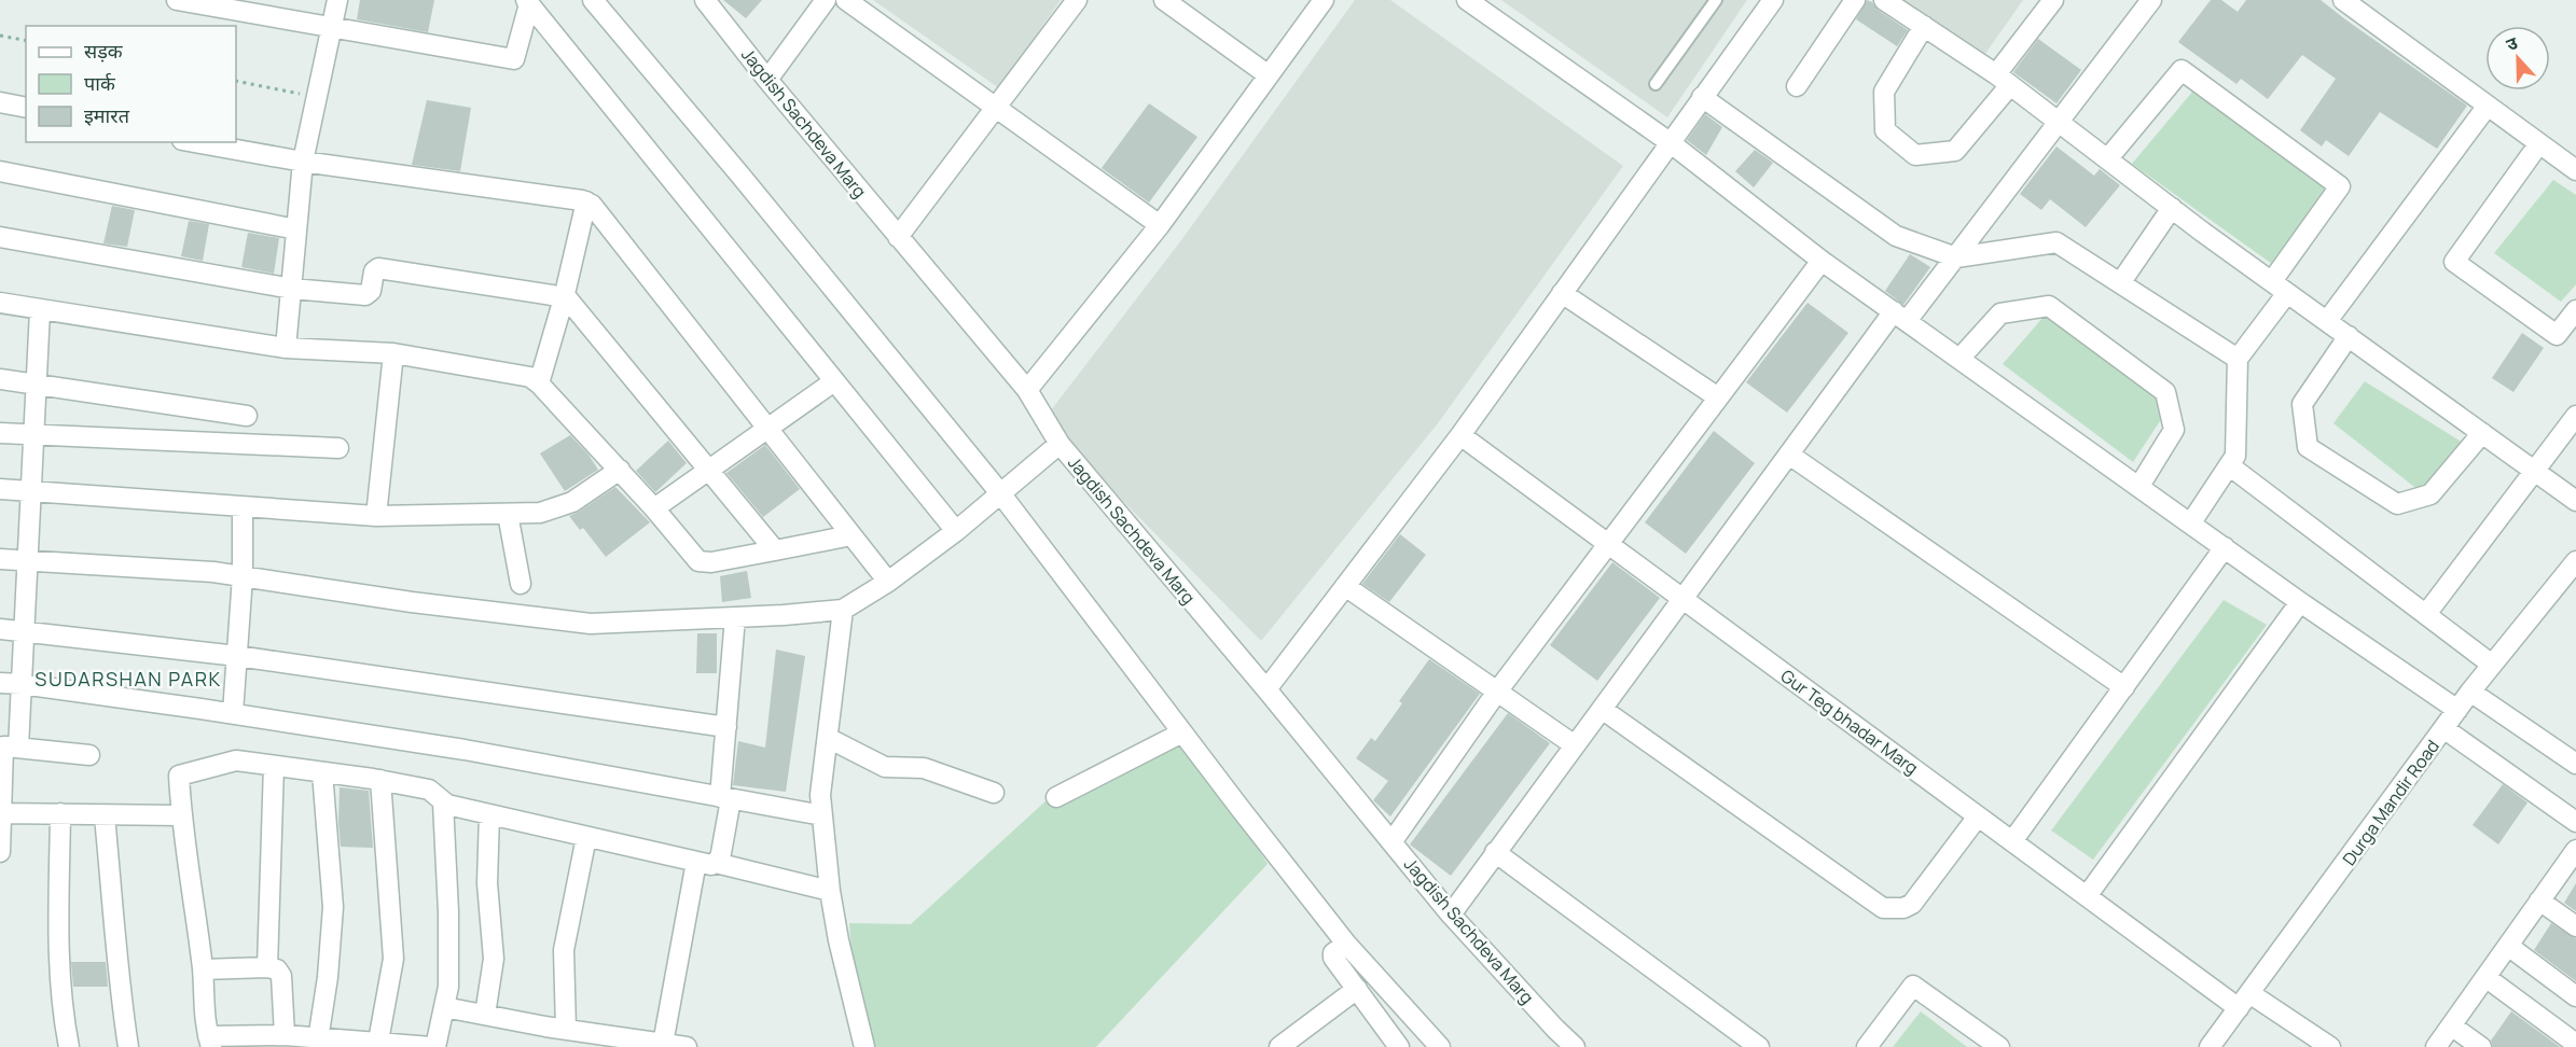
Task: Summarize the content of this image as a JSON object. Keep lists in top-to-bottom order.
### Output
{
  "streets": {
    "street": ["Jagdish Sachdeva Marg", "Gur Teg bhadar Marg", "Durga Mandir Road"]
  },
  "crossings": [
    ["Gur Teg bhadar Marg", "Durga Mandir Road"]
  ],
  "districts": ["SUDARSHAN PARK"],
  "legend": ["सड़क", "पार्क", "इमारत"],
  "north": "top"
}
